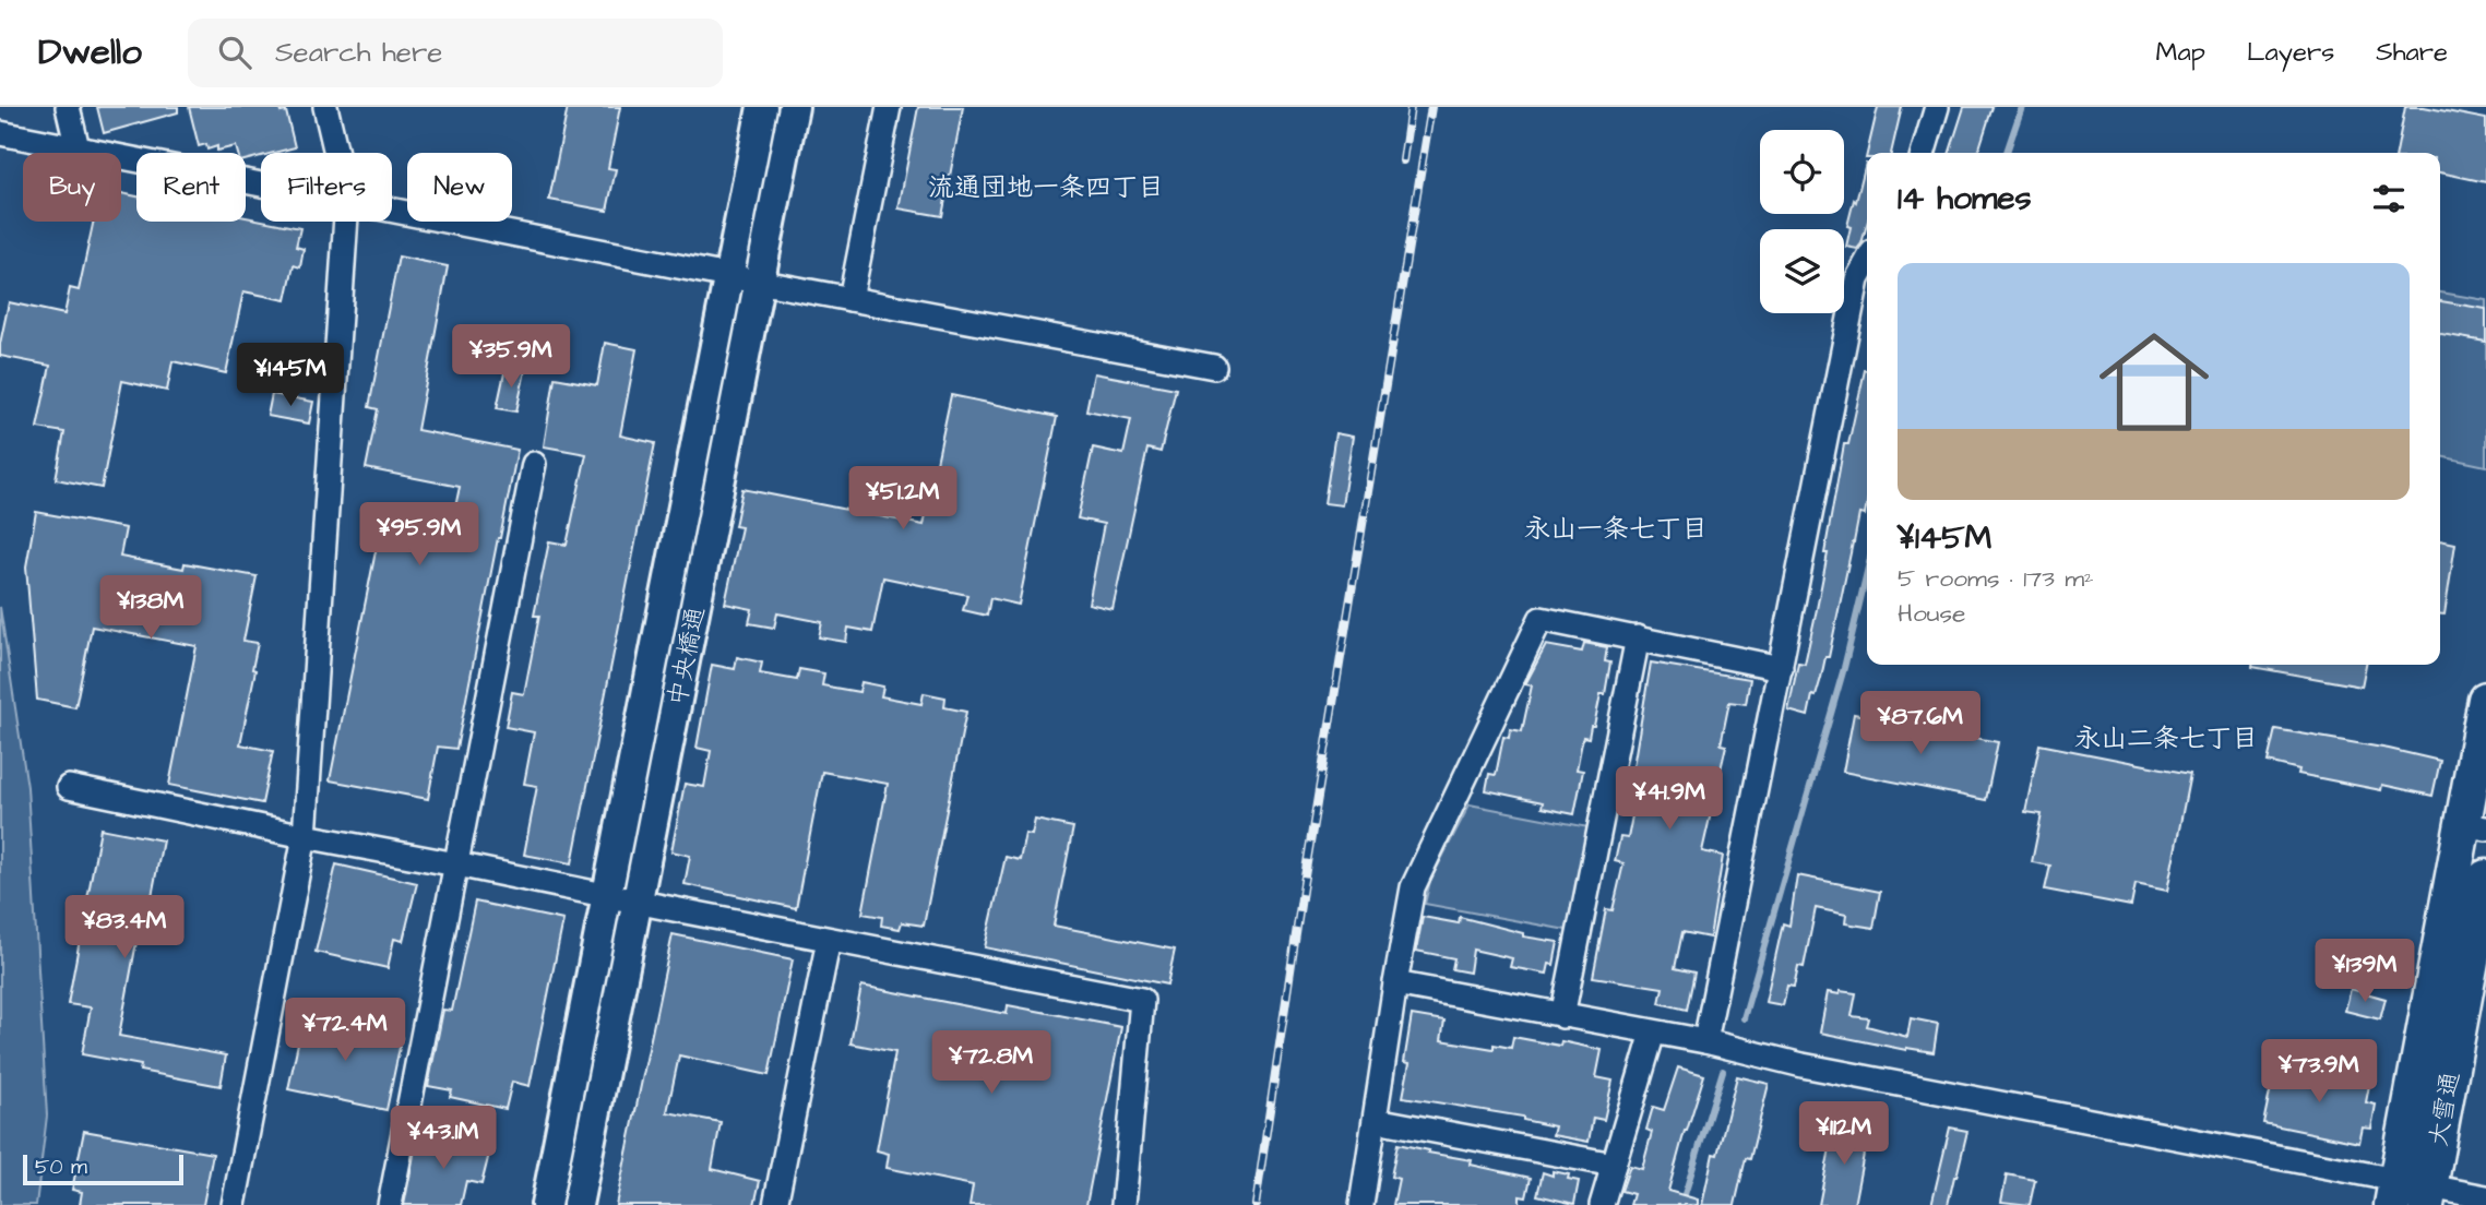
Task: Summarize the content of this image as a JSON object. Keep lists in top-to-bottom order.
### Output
{
  "streets": {
    "highway": ["大雪通"],
    "main road": ["中央橋通"]
  },
  "districts": ["流通団地一条四丁目", "永山一条七丁目", "永山二条七丁目"],
  "scale_bar": "50 m",
  "page": {
    "header": "Dwello",
    "search": "Search here",
    "nav": ["Map", "Layers", "Share"],
    "chip": [
      "Buy",
      "Rent",
      "Filters",
      "New"
    ],
    "heading": "14 homes",
    "list": [
      {
        "name": "¥145M",
        "note": "5 rooms · 173 m² · House"
      }
    ],
    "price": [
      "¥35.9M",
      "¥145M",
      "¥51.2M",
      "¥95.9M",
      "¥138M",
      "¥87.6M",
      "¥41.9M",
      "¥83.4M",
      "¥139M",
      "¥72.4M",
      "¥72.8M",
      "¥73.9M",
      "¥112M",
      "¥43.1M"
    ],
    "scale": "50 m"
  }
}
